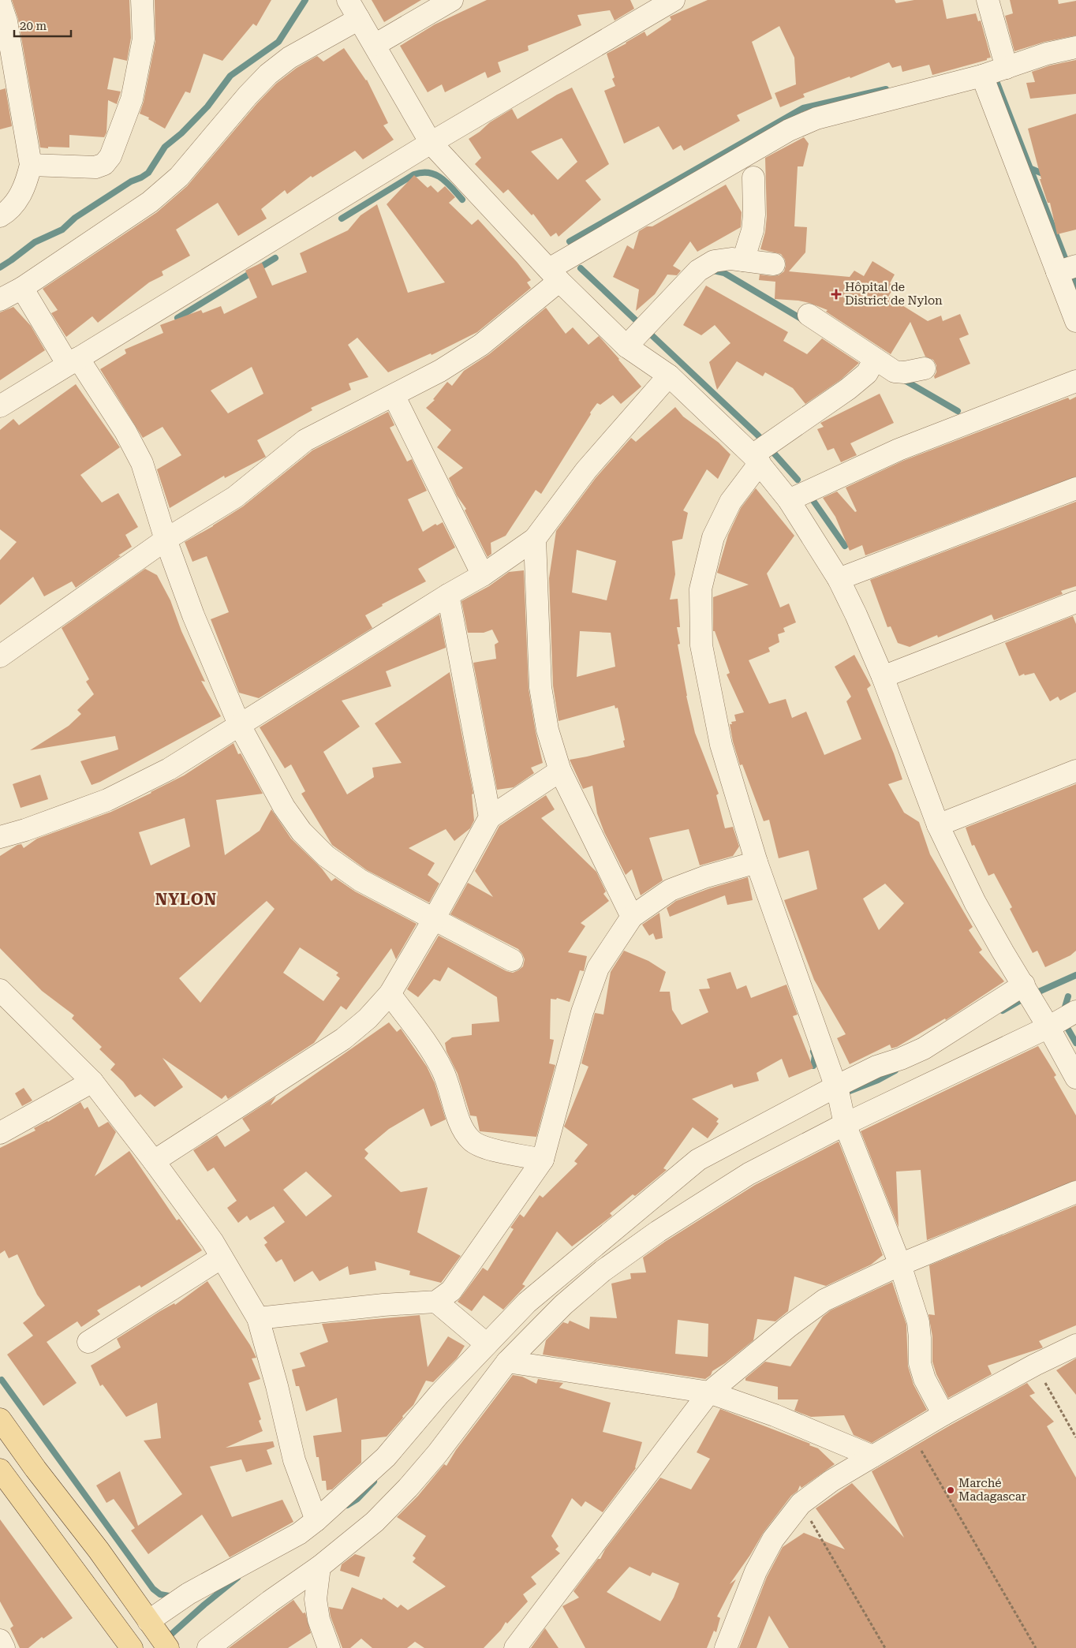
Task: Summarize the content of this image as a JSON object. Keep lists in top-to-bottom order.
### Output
{
  "districts": ["NYLON"],
  "places": {
    "health": ["Hôpital de District de Nylon"],
    "other": ["Marché Madagascar"]
  },
  "scale_bar": "20 m"
}
